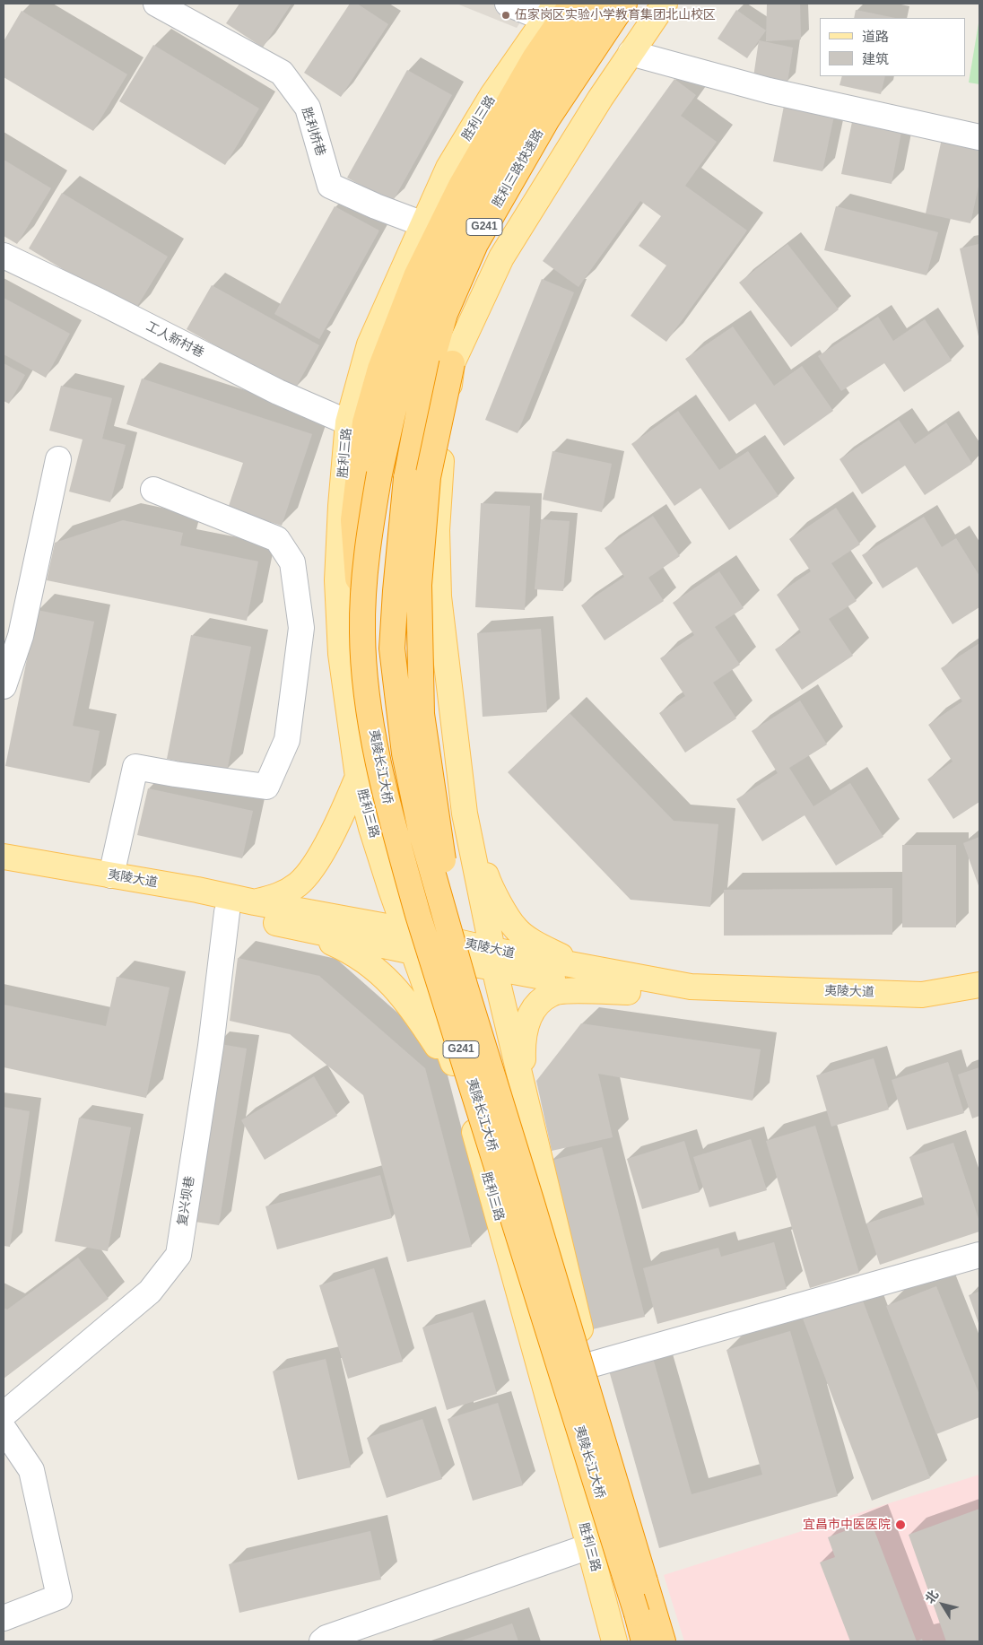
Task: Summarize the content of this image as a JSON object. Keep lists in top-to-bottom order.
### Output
{
  "streets": {
    "highway": ["胜利三路快速路", "G241", "夷陵长江大桥"],
    "main road": ["胜利三路", "夷陵大道"],
    "street": ["胜利桥巷", "工人新村巷", "复兴坝巷"]
  },
  "crossings": [
    ["胜利三路", "胜利桥巷"],
    ["胜利三路", "工人新村巷"],
    ["胜利三路", "夷陵大道"],
    ["胜利三路快速路", "夷陵长江大桥"],
    ["夷陵大道", "复兴坝巷"]
  ],
  "places": ["伍家岗区实验小学教育集团北山校区", "宜昌市中医医院"],
  "legend": ["道路", "建筑"],
  "north": "top left"
}
